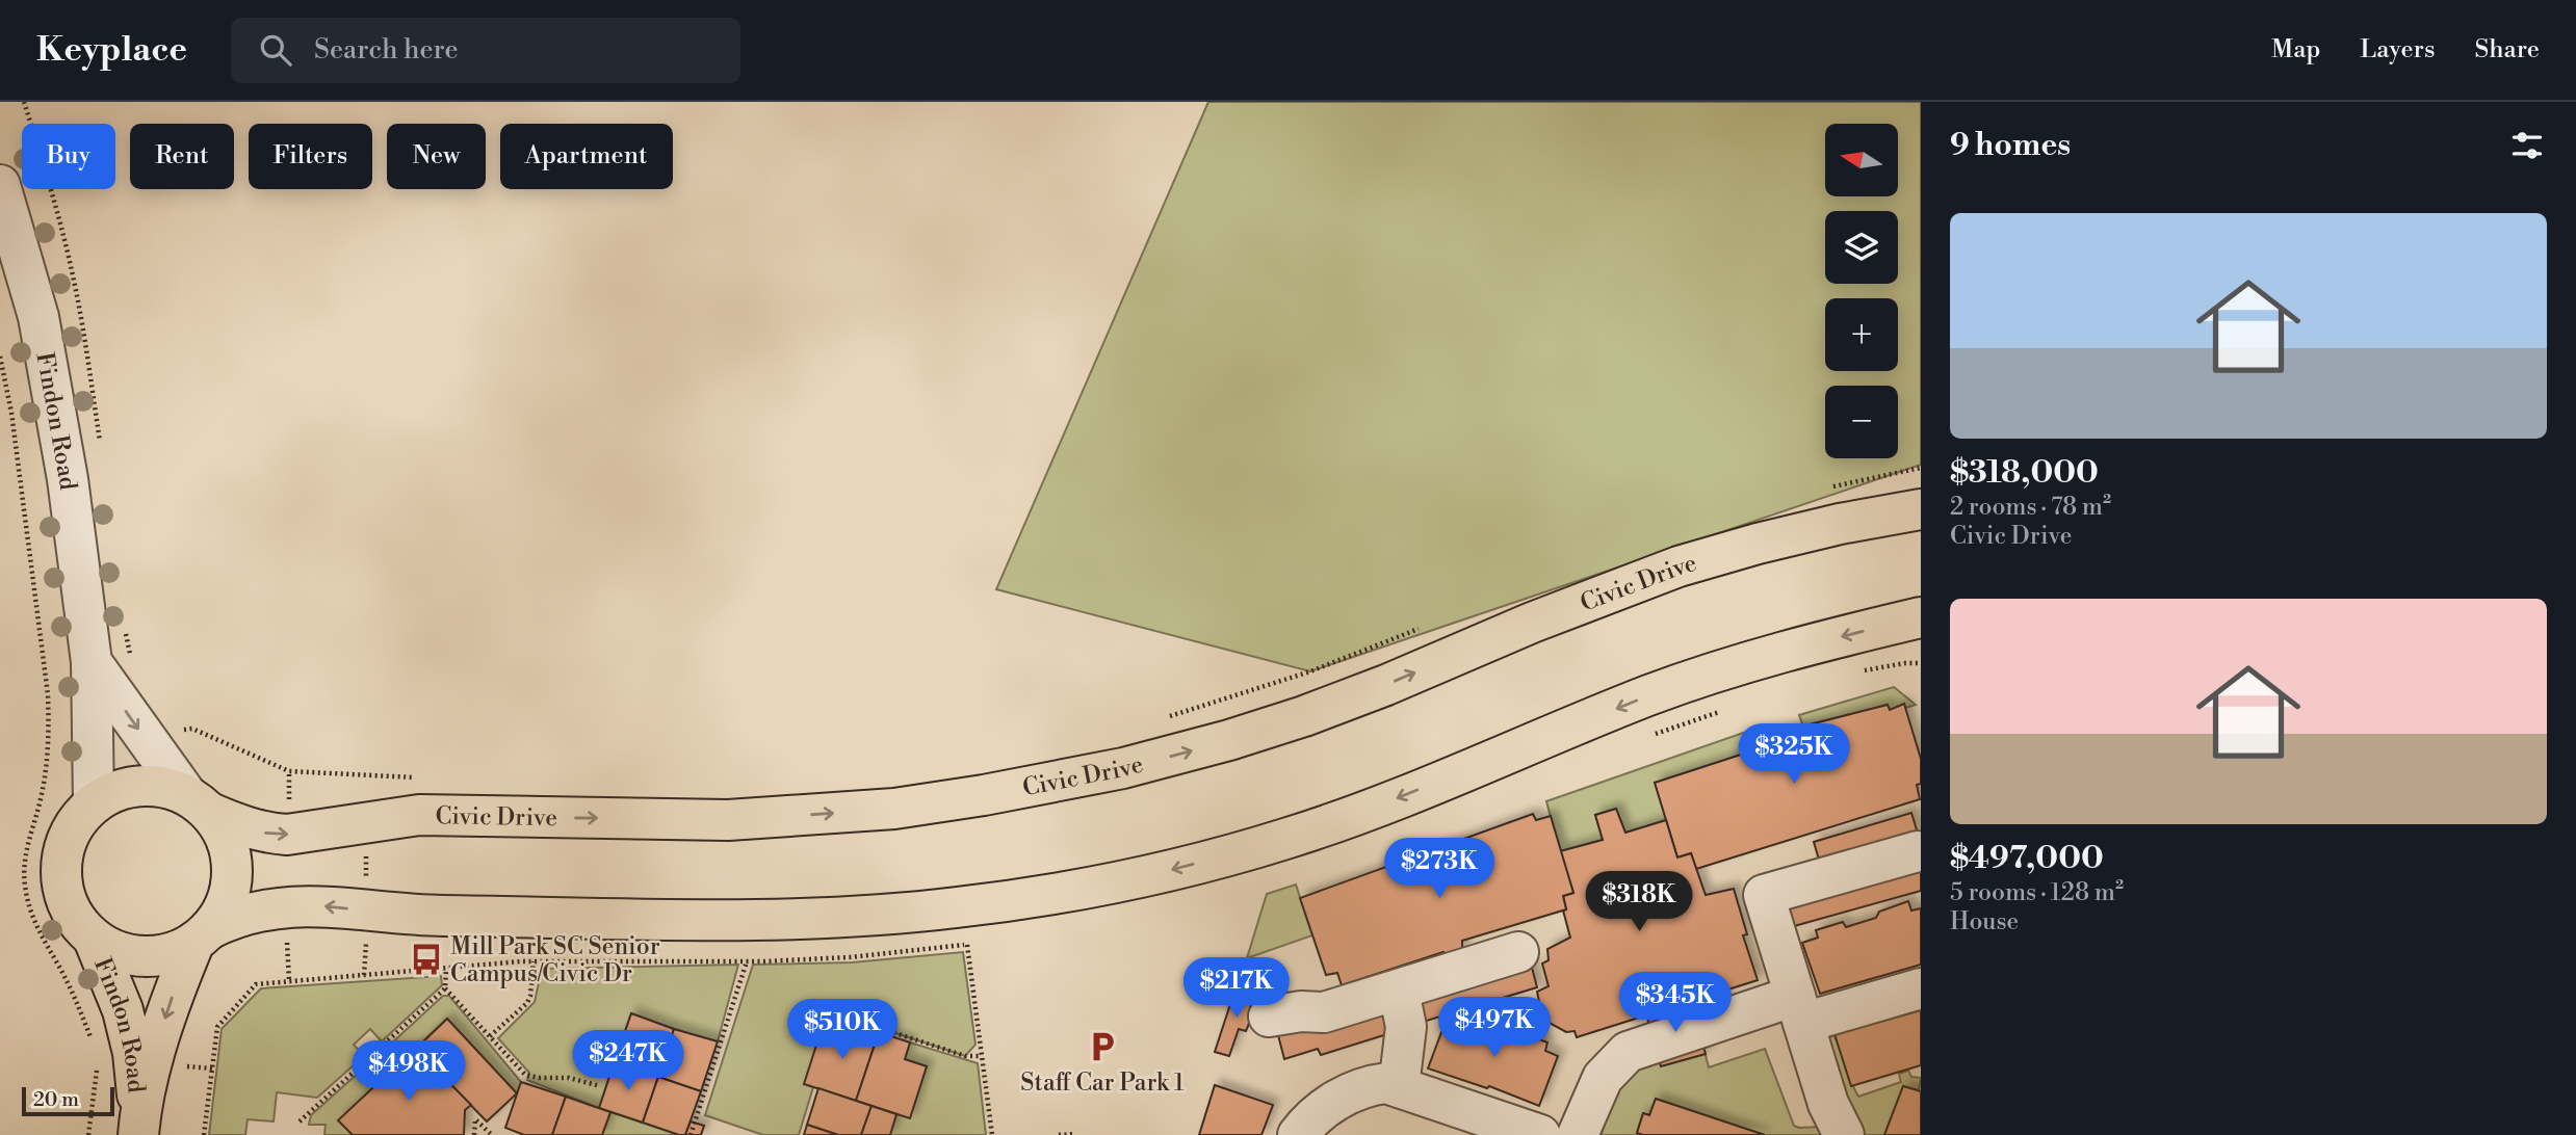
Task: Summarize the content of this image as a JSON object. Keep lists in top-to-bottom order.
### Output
{
  "streets": {
    "main road": ["Findon Road", "Civic Drive"]
  },
  "crossings": [
    ["Findon Road", "Civic Drive"]
  ],
  "places": {
    "bus stop": ["Mill Park SC Senior Campus/Civic Dr"],
    "parking": ["Staff Car Park 1"]
  },
  "scale_bar": "20 m",
  "north": "left",
  "page": {
    "header": "Keyplace",
    "search": "Search here",
    "nav": ["Map", "Layers", "Share"],
    "heading": "9 homes",
    "map_buttons": ["+", "−"],
    "chip": [
      "Buy",
      "Rent",
      "Filters",
      "New",
      "Apartment"
    ],
    "list": [
      {
        "name": "$318,000",
        "note": "2 rooms · 78 m² · Civic Drive"
      },
      {
        "name": "$497,000",
        "note": "5 rooms · 128 m² · House"
      }
    ],
    "price": [
      "$325K",
      "$273K",
      "$318K",
      "$217K",
      "$345K",
      "$497K",
      "$510K",
      "$247K",
      "$498K"
    ],
    "scale": "20 m"
  }
}
